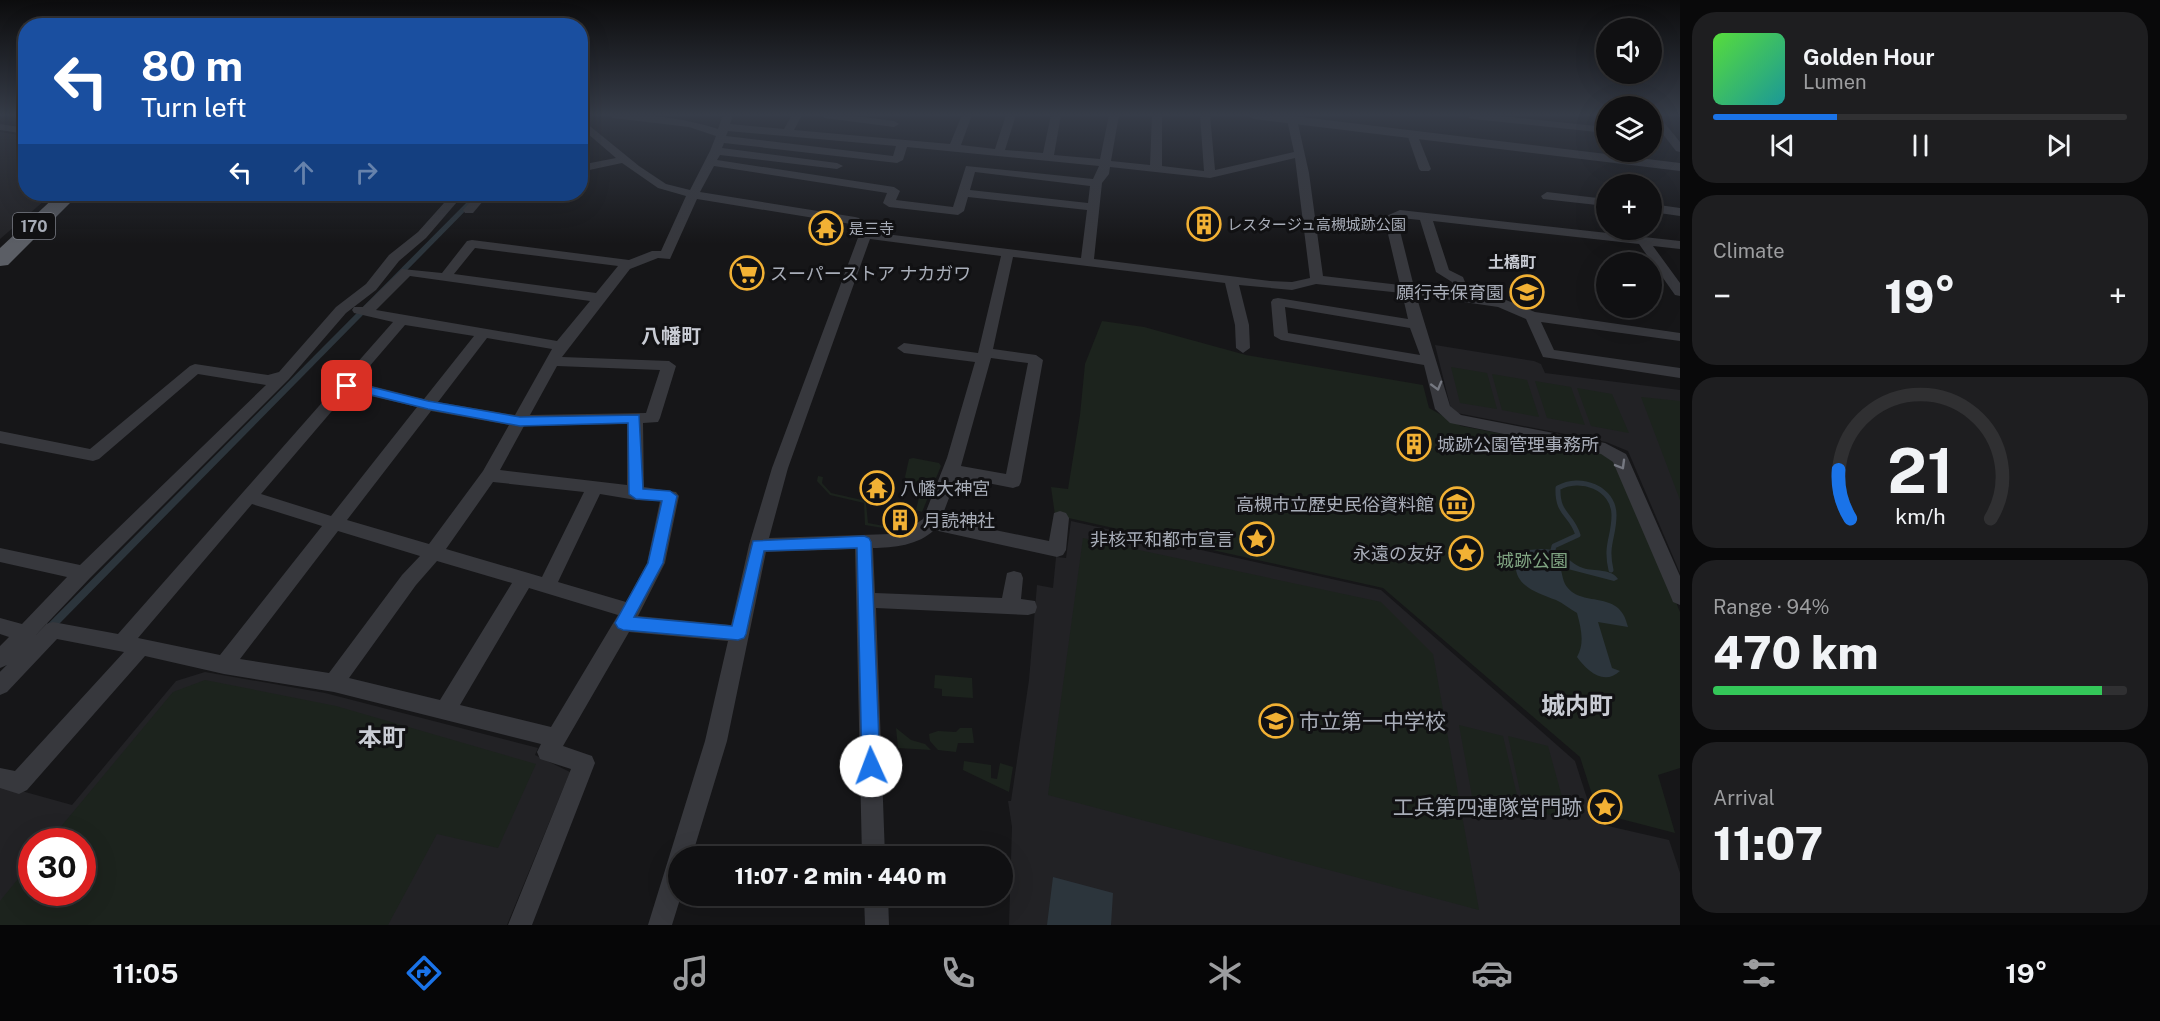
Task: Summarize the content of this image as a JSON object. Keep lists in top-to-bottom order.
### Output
{
  "streets": {
    "highway": ["170"]
  },
  "districts": [
    "土橋町",
    "八幡町",
    "城内町",
    "本町"
  ],
  "parks": ["城跡公園"],
  "places": {
    "building": ["レスタージュ高槻城跡公園", "城跡公園管理事務所", "月読神社"],
    "temple": ["是三寺", "八幡大神宮"],
    "supermarket": ["スーパーストア ナカガワ"],
    "school or university": ["願行寺保育園", "市立第一中学校"],
    "museum": ["高槻市立歴史民俗資料館"],
    "place": ["非核平和都市宣言", "永遠の友好", "工兵第四連隊営門跡"]
  },
  "page": {
    "map_buttons": ["+", "−"],
    "turn": ["80 m", "Turn left"],
    "song": ["Golden Hour", "Lumen"],
    "tile": [
      "Climate",
      ["Range · 94%", "470 km"],
      ["Arrival", "11:07"]
    ],
    "heat": ["−", "19°", "+"],
    "limit": "30",
    "trip": "11:07 · 2 min · 440 m",
    "tabs": ["11:05", "19°"],
    "gauge": ["21", "km/h"]
  }
}
